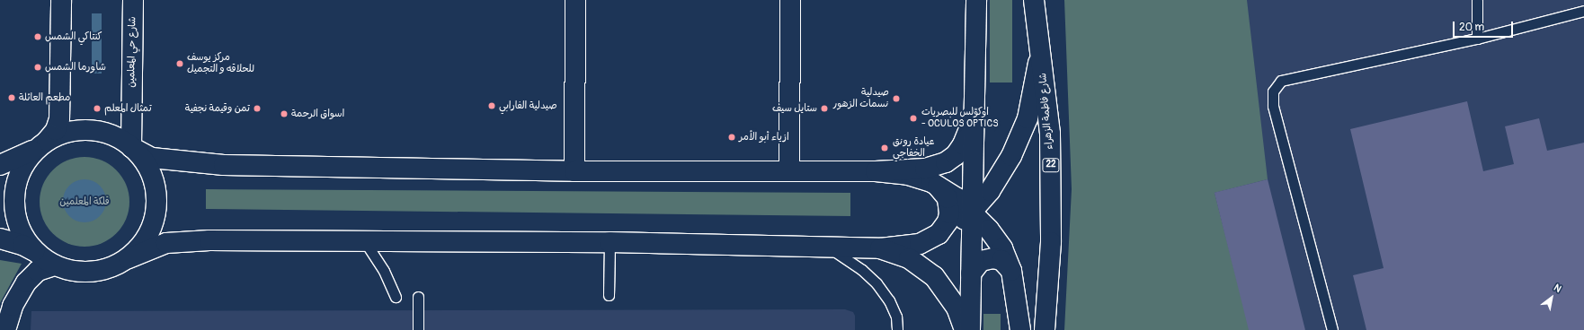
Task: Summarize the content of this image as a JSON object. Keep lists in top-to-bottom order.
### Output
{
  "streets": {
    "main road": ["شارع حي المعلمين", "شارع فاطمة الزهراء", "22"]
  },
  "parks": ["فلكة المعلمين"],
  "places": [
    "كنتاكي الشمس",
    "مركز يوسف للحلاقه و التجميل",
    "شاورما الشمس",
    "مطعم العائلة",
    "صيدلية نسمات الزهور",
    "صيدلية الفارابي",
    "تمثال المعلم",
    "تمن وقيمة نجفية",
    "ستايل سيف",
    "اسواق الرحمة",
    "اوكوّلس للبصريات - OCULOS OPTICS",
    "ازياء أبو الأمر",
    "عيادة رونق الخفاجي"
  ],
  "scale_bar": "20 m",
  "north": "top right"
}
